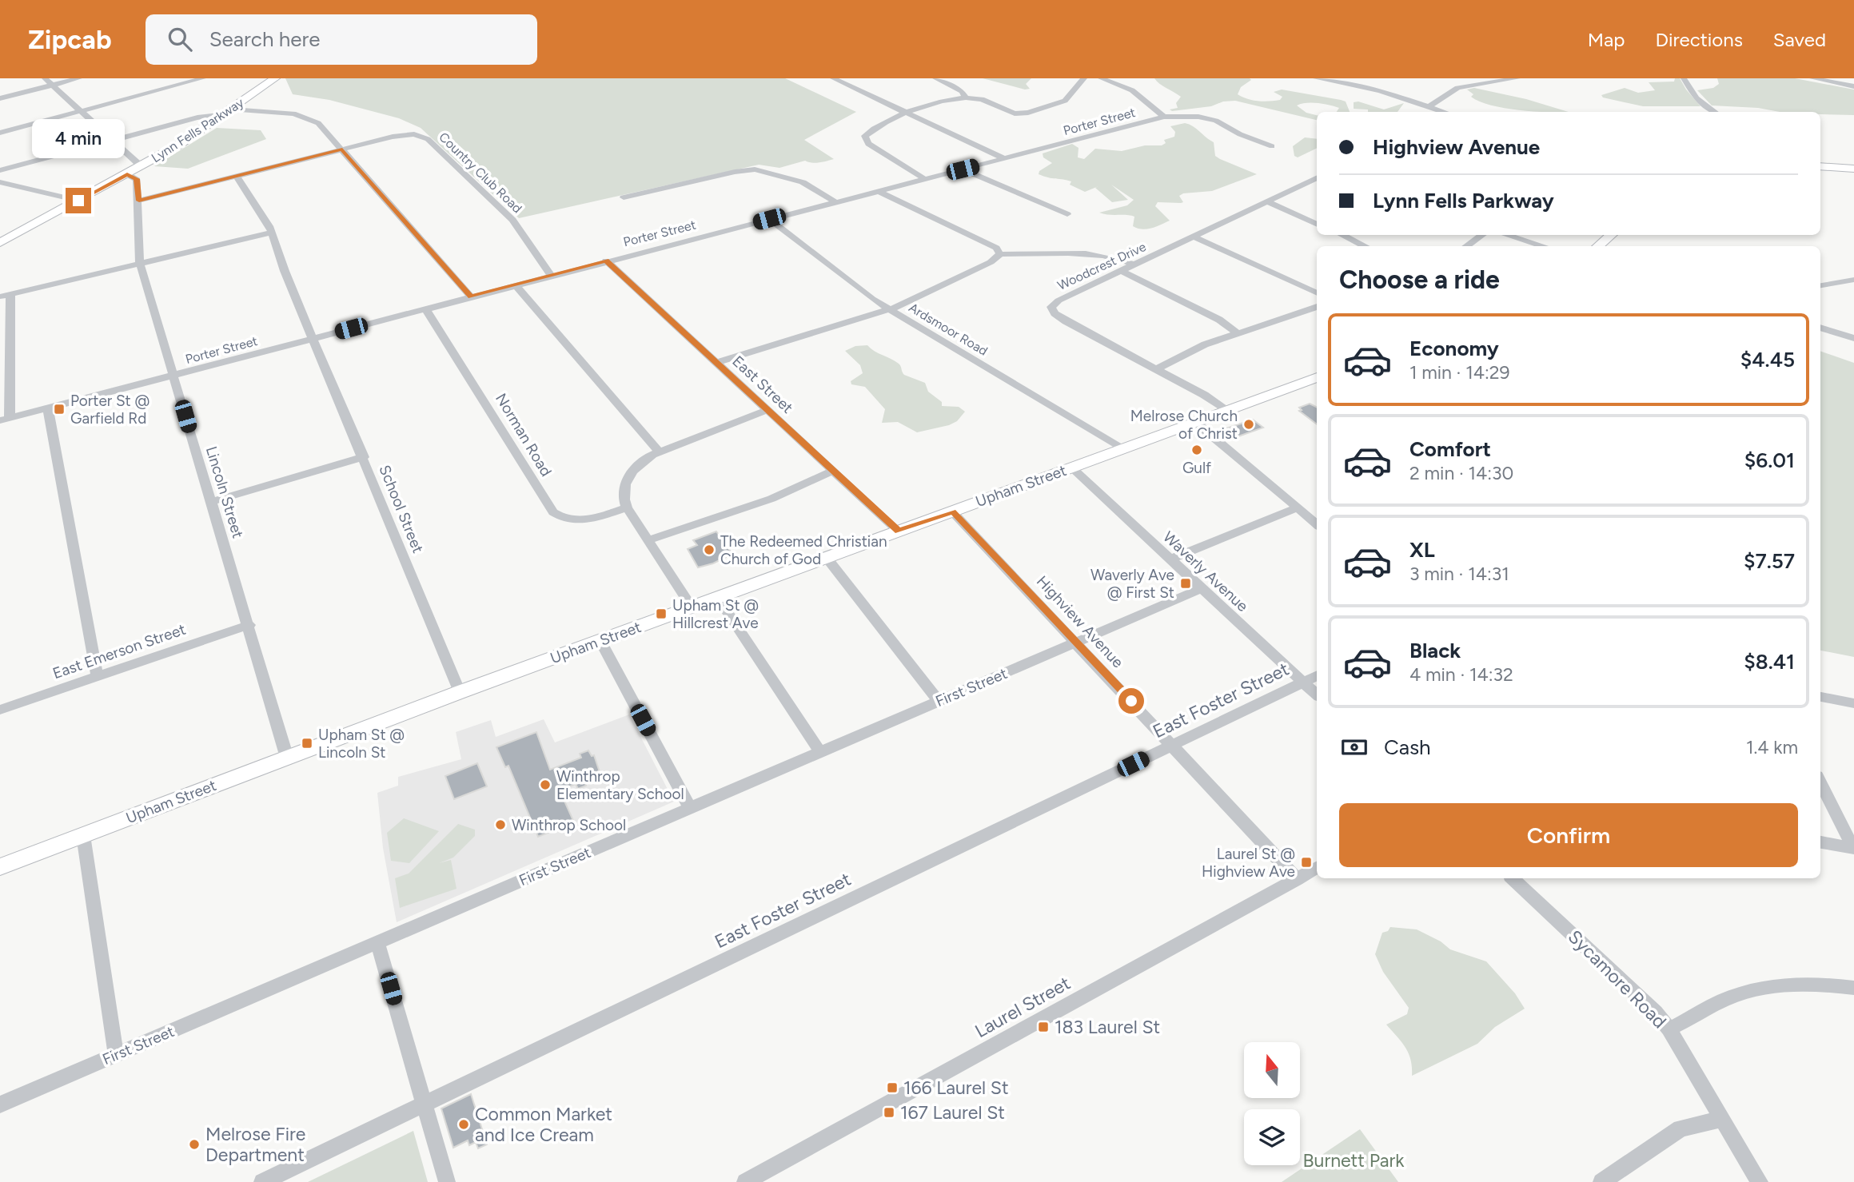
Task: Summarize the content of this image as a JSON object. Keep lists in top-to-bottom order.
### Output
{
  "streets": {
    "main road": ["Lynn Fells Parkway", "Upham Street"],
    "street": [
      "Porter Street",
      "Country Club Road",
      "Woodcrest Drive",
      "Ardsmoor Road",
      "East Street",
      "Norman Road",
      "Lincoln Street",
      "School Street",
      "Waverly Avenue",
      "Highview Avenue",
      "East Emerson Street",
      "First Street",
      "East Foster Street",
      "Sycamore Road",
      "Laurel Street"
    ]
  },
  "crossings": [
    ["Porter Street", "Country Club Road"],
    ["Porter Street", "Ardsmoor Road"],
    ["Porter Street", "East Street"],
    ["Porter Street", "Norman Road"],
    ["Porter Street", "Lincoln Street"],
    ["Porter Street", "School Street"],
    ["Lynn Fells Parkway", "Lincoln Street"],
    ["Country Club Road", "Lincoln Street"],
    ["Country Club Road", "School Street"],
    ["Woodcrest Drive", "Upham Street"],
    ["Ardsmoor Road", "Upham Street"],
    ["East Street", "Upham Street"],
    ["Upham Street", "Lincoln Street"],
    ["Upham Street", "School Street"],
    ["Upham Street", "Waverly Avenue"],
    ["Upham Street", "Highview Avenue"],
    ["Lincoln Street", "East Emerson Street"],
    ["Waverly Avenue", "First Street"],
    ["Waverly Avenue", "East Foster Street"],
    ["Highview Avenue", "First Street"],
    ["Highview Avenue", "East Foster Street"],
    ["Highview Avenue", "Laurel Street"]
  ],
  "parks": ["Burnett Park"],
  "places": {
    "transit": [
      "Porter St @ Garfield Rd",
      "Waverly Ave @ First St",
      "Upham St @ Hillcrest Ave",
      "Upham St @ Lincoln St",
      "Laurel St @ Highview Ave",
      "183 Laurel St",
      "166 Laurel St",
      "167 Laurel St"
    ],
    "other": [
      "Melrose Church of Christ",
      "Gulf",
      "The Redeemed Christian Church of God",
      "Winthrop Elementary School",
      "Winthrop School",
      "Common Market and Ice Cream",
      "Melrose Fire Department"
    ]
  },
  "north": "top",
  "page": {
    "header": "Zipcab",
    "search": "Search here",
    "nav": ["Map", "Directions", "Saved"],
    "banner": ["Highview Avenue", "Lynn Fells Parkway"],
    "bubble": "4 min",
    "heading": "Choose a ride",
    "list": [
      {
        "name": "Economy",
        "note": "1 min · 14:29",
        "value": "$4.45"
      },
      {
        "name": "Comfort",
        "note": "2 min · 14:30",
        "value": "$6.01"
      },
      {
        "name": "XL",
        "note": "3 min · 14:31",
        "value": "$7.57"
      },
      {
        "name": "Black",
        "note": "4 min · 14:32",
        "value": "$8.41"
      }
    ],
    "pay": ["Cash", "1.4 km"],
    "buttons": "Confirm"
  }
}
